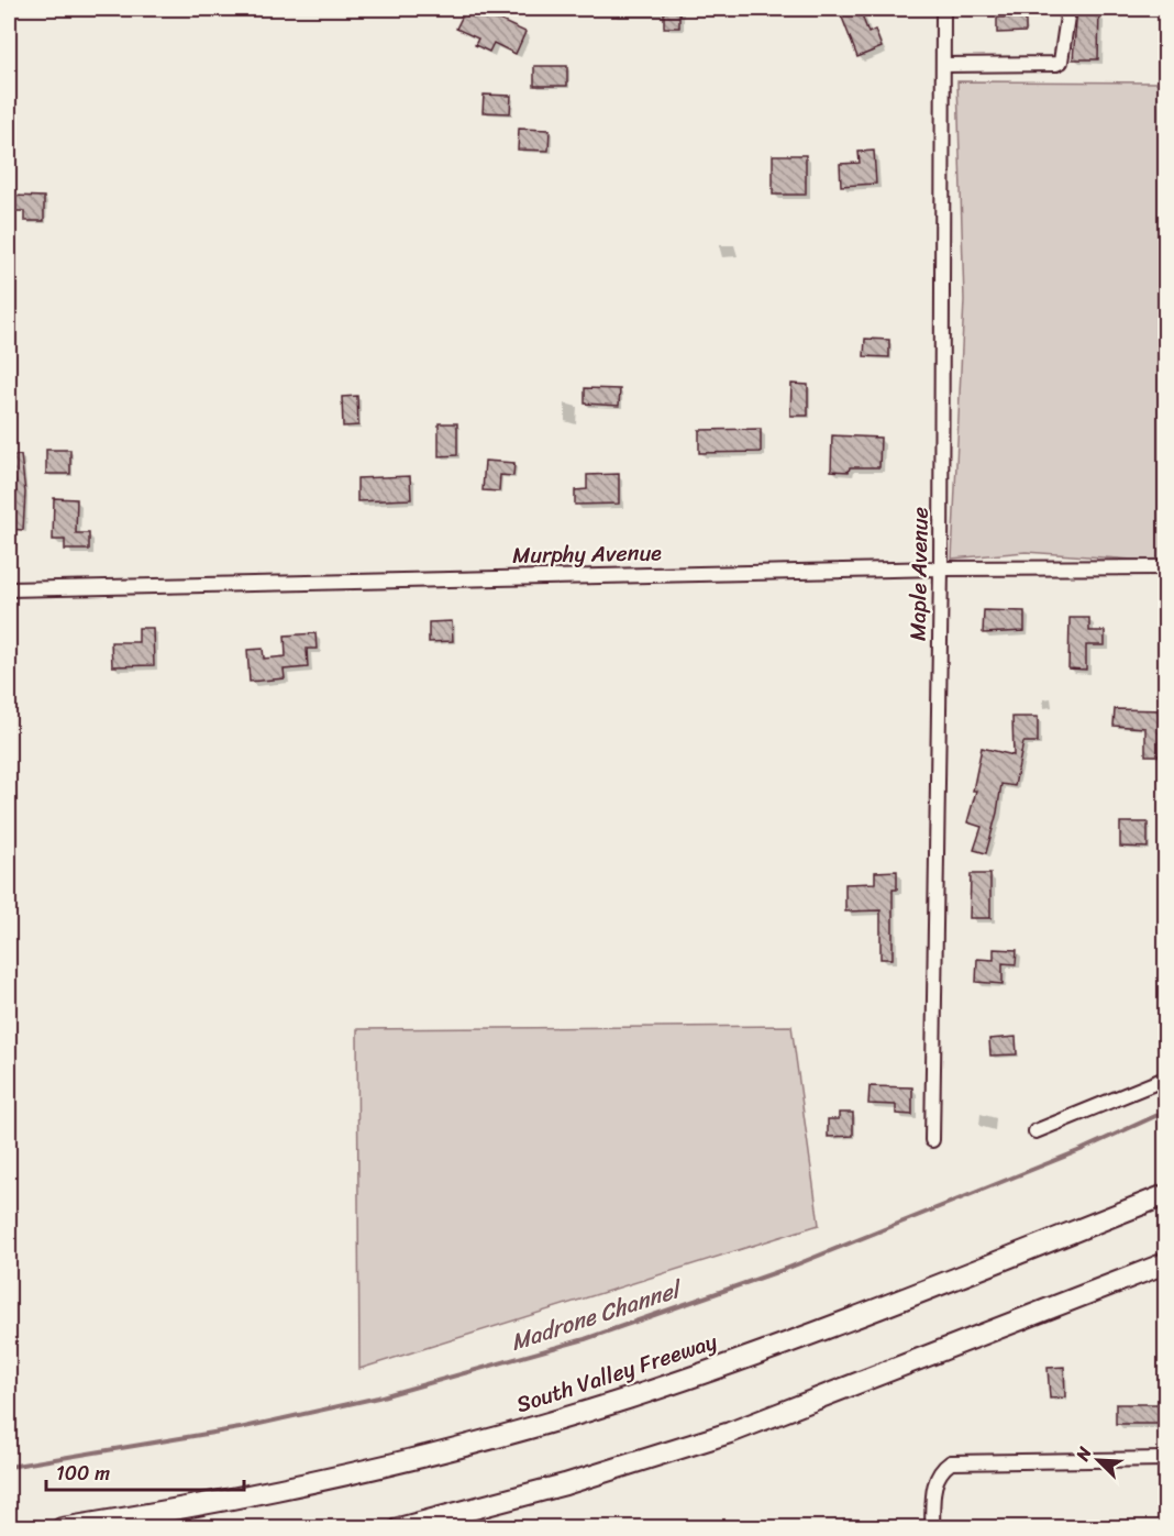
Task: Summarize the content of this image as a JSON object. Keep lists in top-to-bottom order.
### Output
{
  "streets": {
    "highway": ["South Valley Freeway"],
    "street": ["Murphy Avenue", "Maple Avenue"]
  },
  "crossings": [
    ["Murphy Avenue", "Maple Avenue"]
  ],
  "water": ["Madrone Channel"],
  "scale_bar": "100 m",
  "north": "top left"
}
